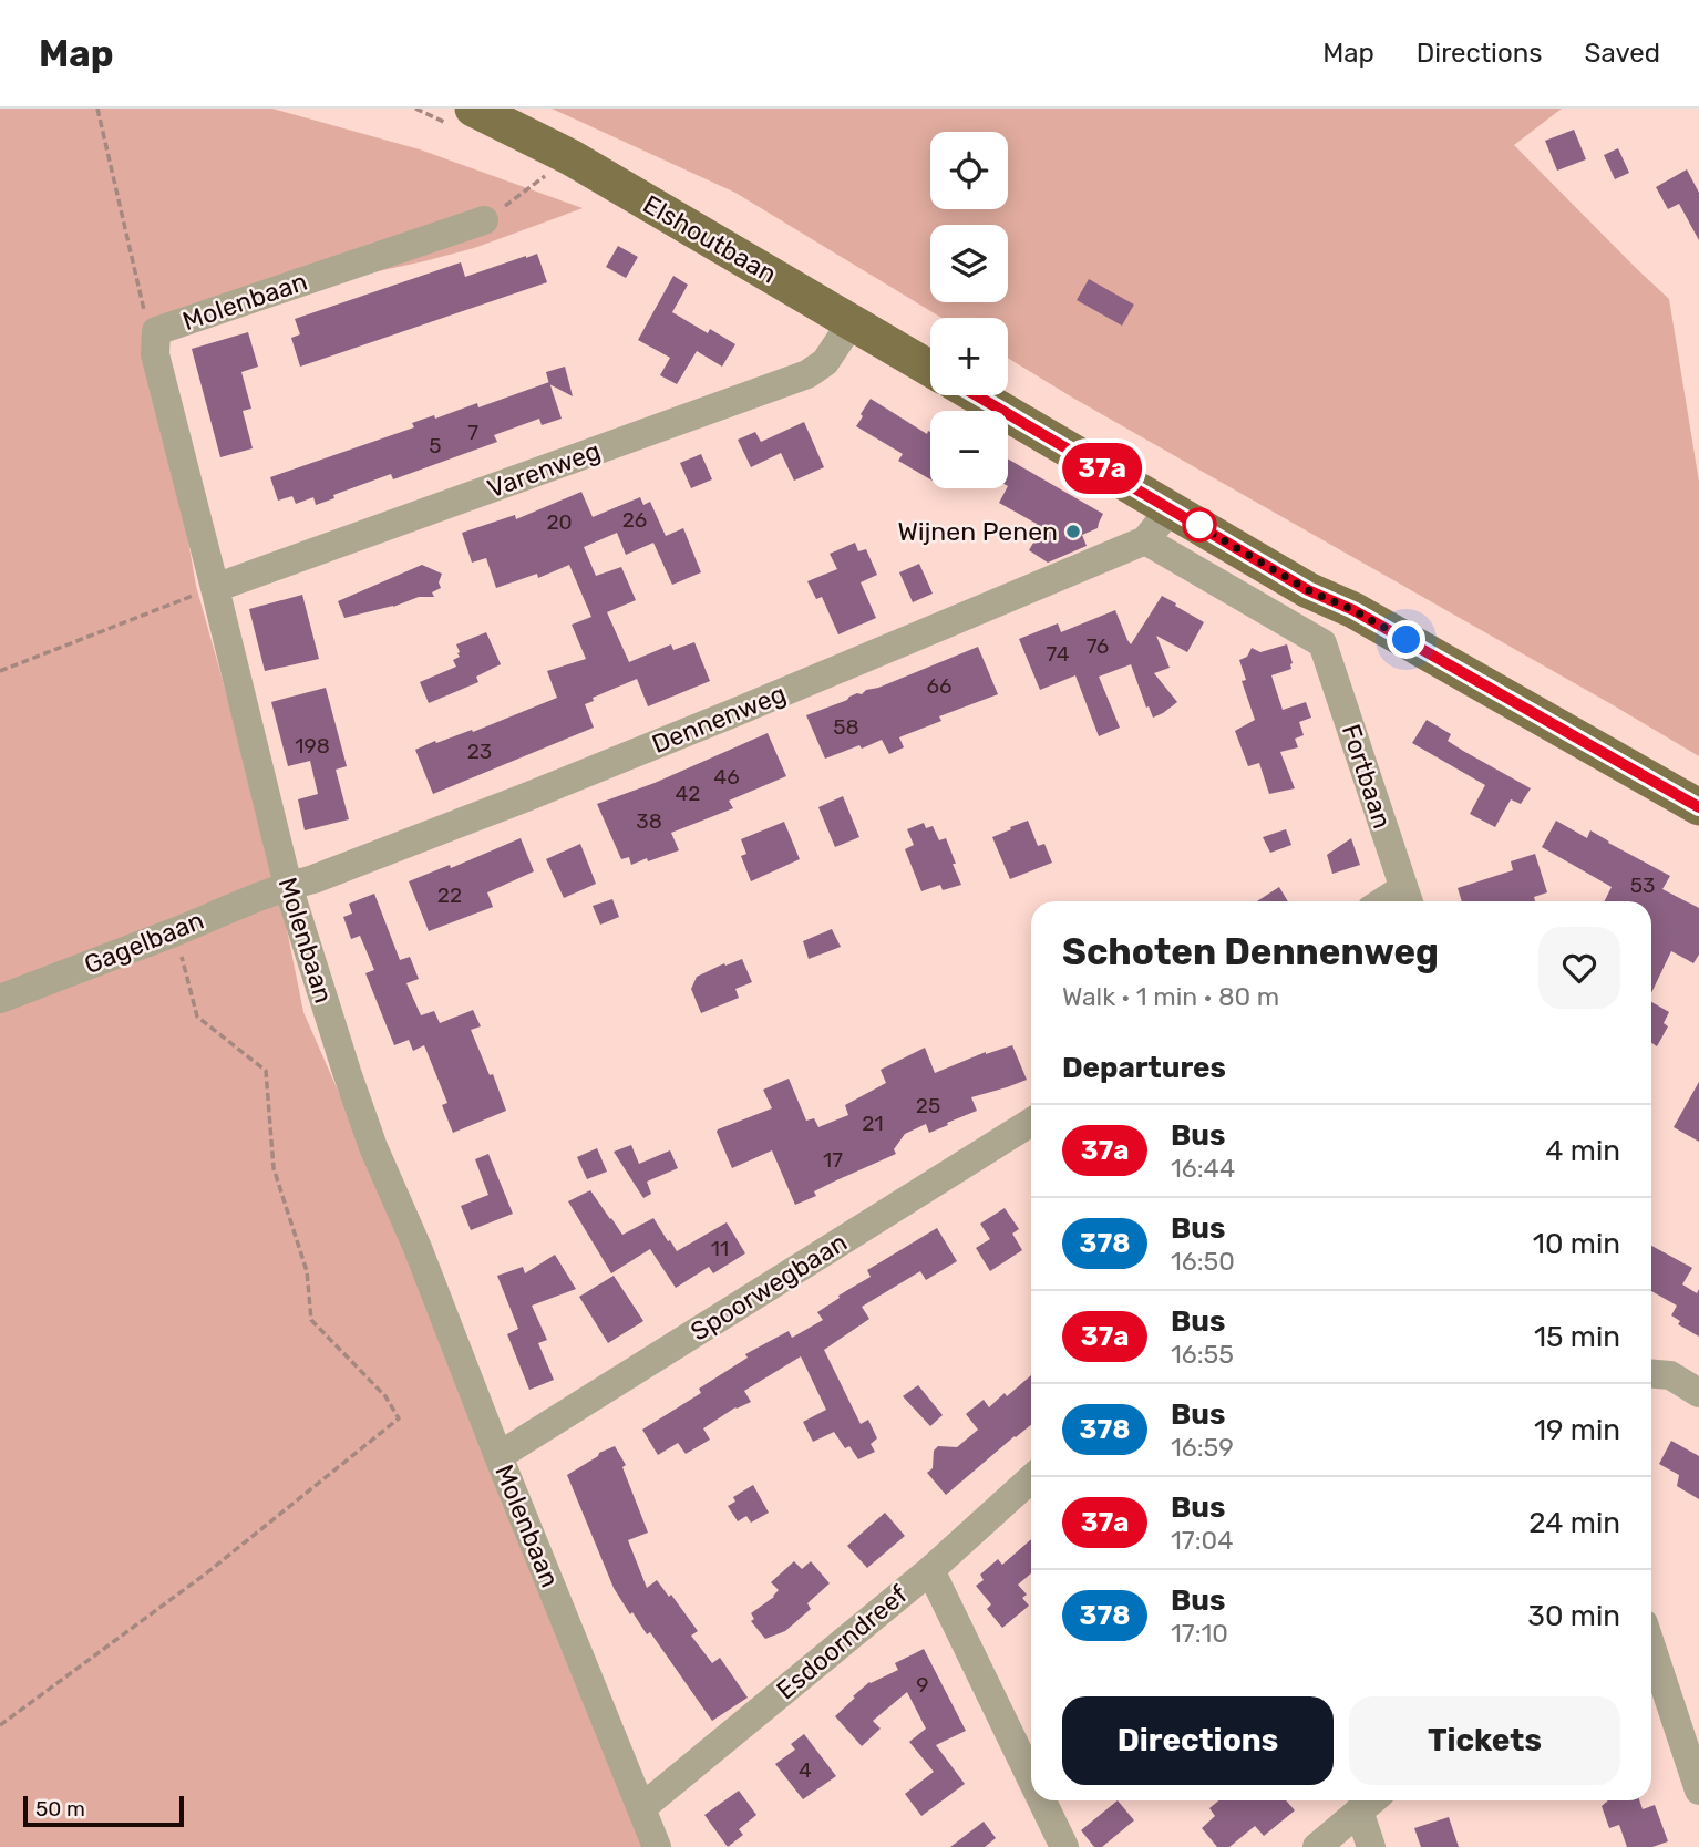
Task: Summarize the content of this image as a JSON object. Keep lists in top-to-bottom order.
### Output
{
  "streets": {
    "main road": ["Elshoutbaan"],
    "street": [
      "Molenbaan",
      "Varenweg",
      "Dennenweg",
      "Fortbaan",
      "Gagelbaan",
      "Spoorwegbaan",
      "Esdoorndreef"
    ]
  },
  "crossings": [
    ["Elshoutbaan", "Varenweg"],
    ["Molenbaan", "Varenweg"],
    ["Molenbaan", "Dennenweg"],
    ["Molenbaan", "Gagelbaan"],
    ["Molenbaan", "Spoorwegbaan"],
    ["Molenbaan", "Esdoorndreef"],
    ["Dennenweg", "Fortbaan"],
    ["Dennenweg", "Gagelbaan"]
  ],
  "places": ["Wijnen Penen"],
  "lines": ["bus line 37a"],
  "house_numbers": [
    "7",
    "5",
    "26",
    "20",
    "76",
    "74",
    "66",
    "58",
    "198",
    "23",
    "46",
    "42",
    "38",
    "53",
    "22",
    "25",
    "21",
    "17",
    "11",
    "9",
    "4"
  ],
  "scale_bar": "50 m",
  "page": {
    "header": "Map",
    "nav": ["Map", "Directions", "Saved"],
    "on_map": "37a",
    "map_buttons": ["+", "−"],
    "heading": [
      ["Schoten Dennenweg", "Walk · 1 min · 80 m"],
      "Departures"
    ],
    "list": [
      {
        "mark": "37a",
        "name": "Bus",
        "note": "16:44",
        "value": "4 min"
      },
      {
        "mark": "378",
        "name": "Bus",
        "note": "16:50",
        "value": "10 min"
      },
      {
        "mark": "37a",
        "name": "Bus",
        "note": "16:55",
        "value": "15 min"
      },
      {
        "mark": "378",
        "name": "Bus",
        "note": "16:59",
        "value": "19 min"
      },
      {
        "mark": "37a",
        "name": "Bus",
        "note": "17:04",
        "value": "24 min"
      },
      {
        "mark": "378",
        "name": "Bus",
        "note": "17:10",
        "value": "30 min"
      }
    ],
    "buttons": ["Directions", "Tickets"],
    "scale": "50 m"
  }
}
